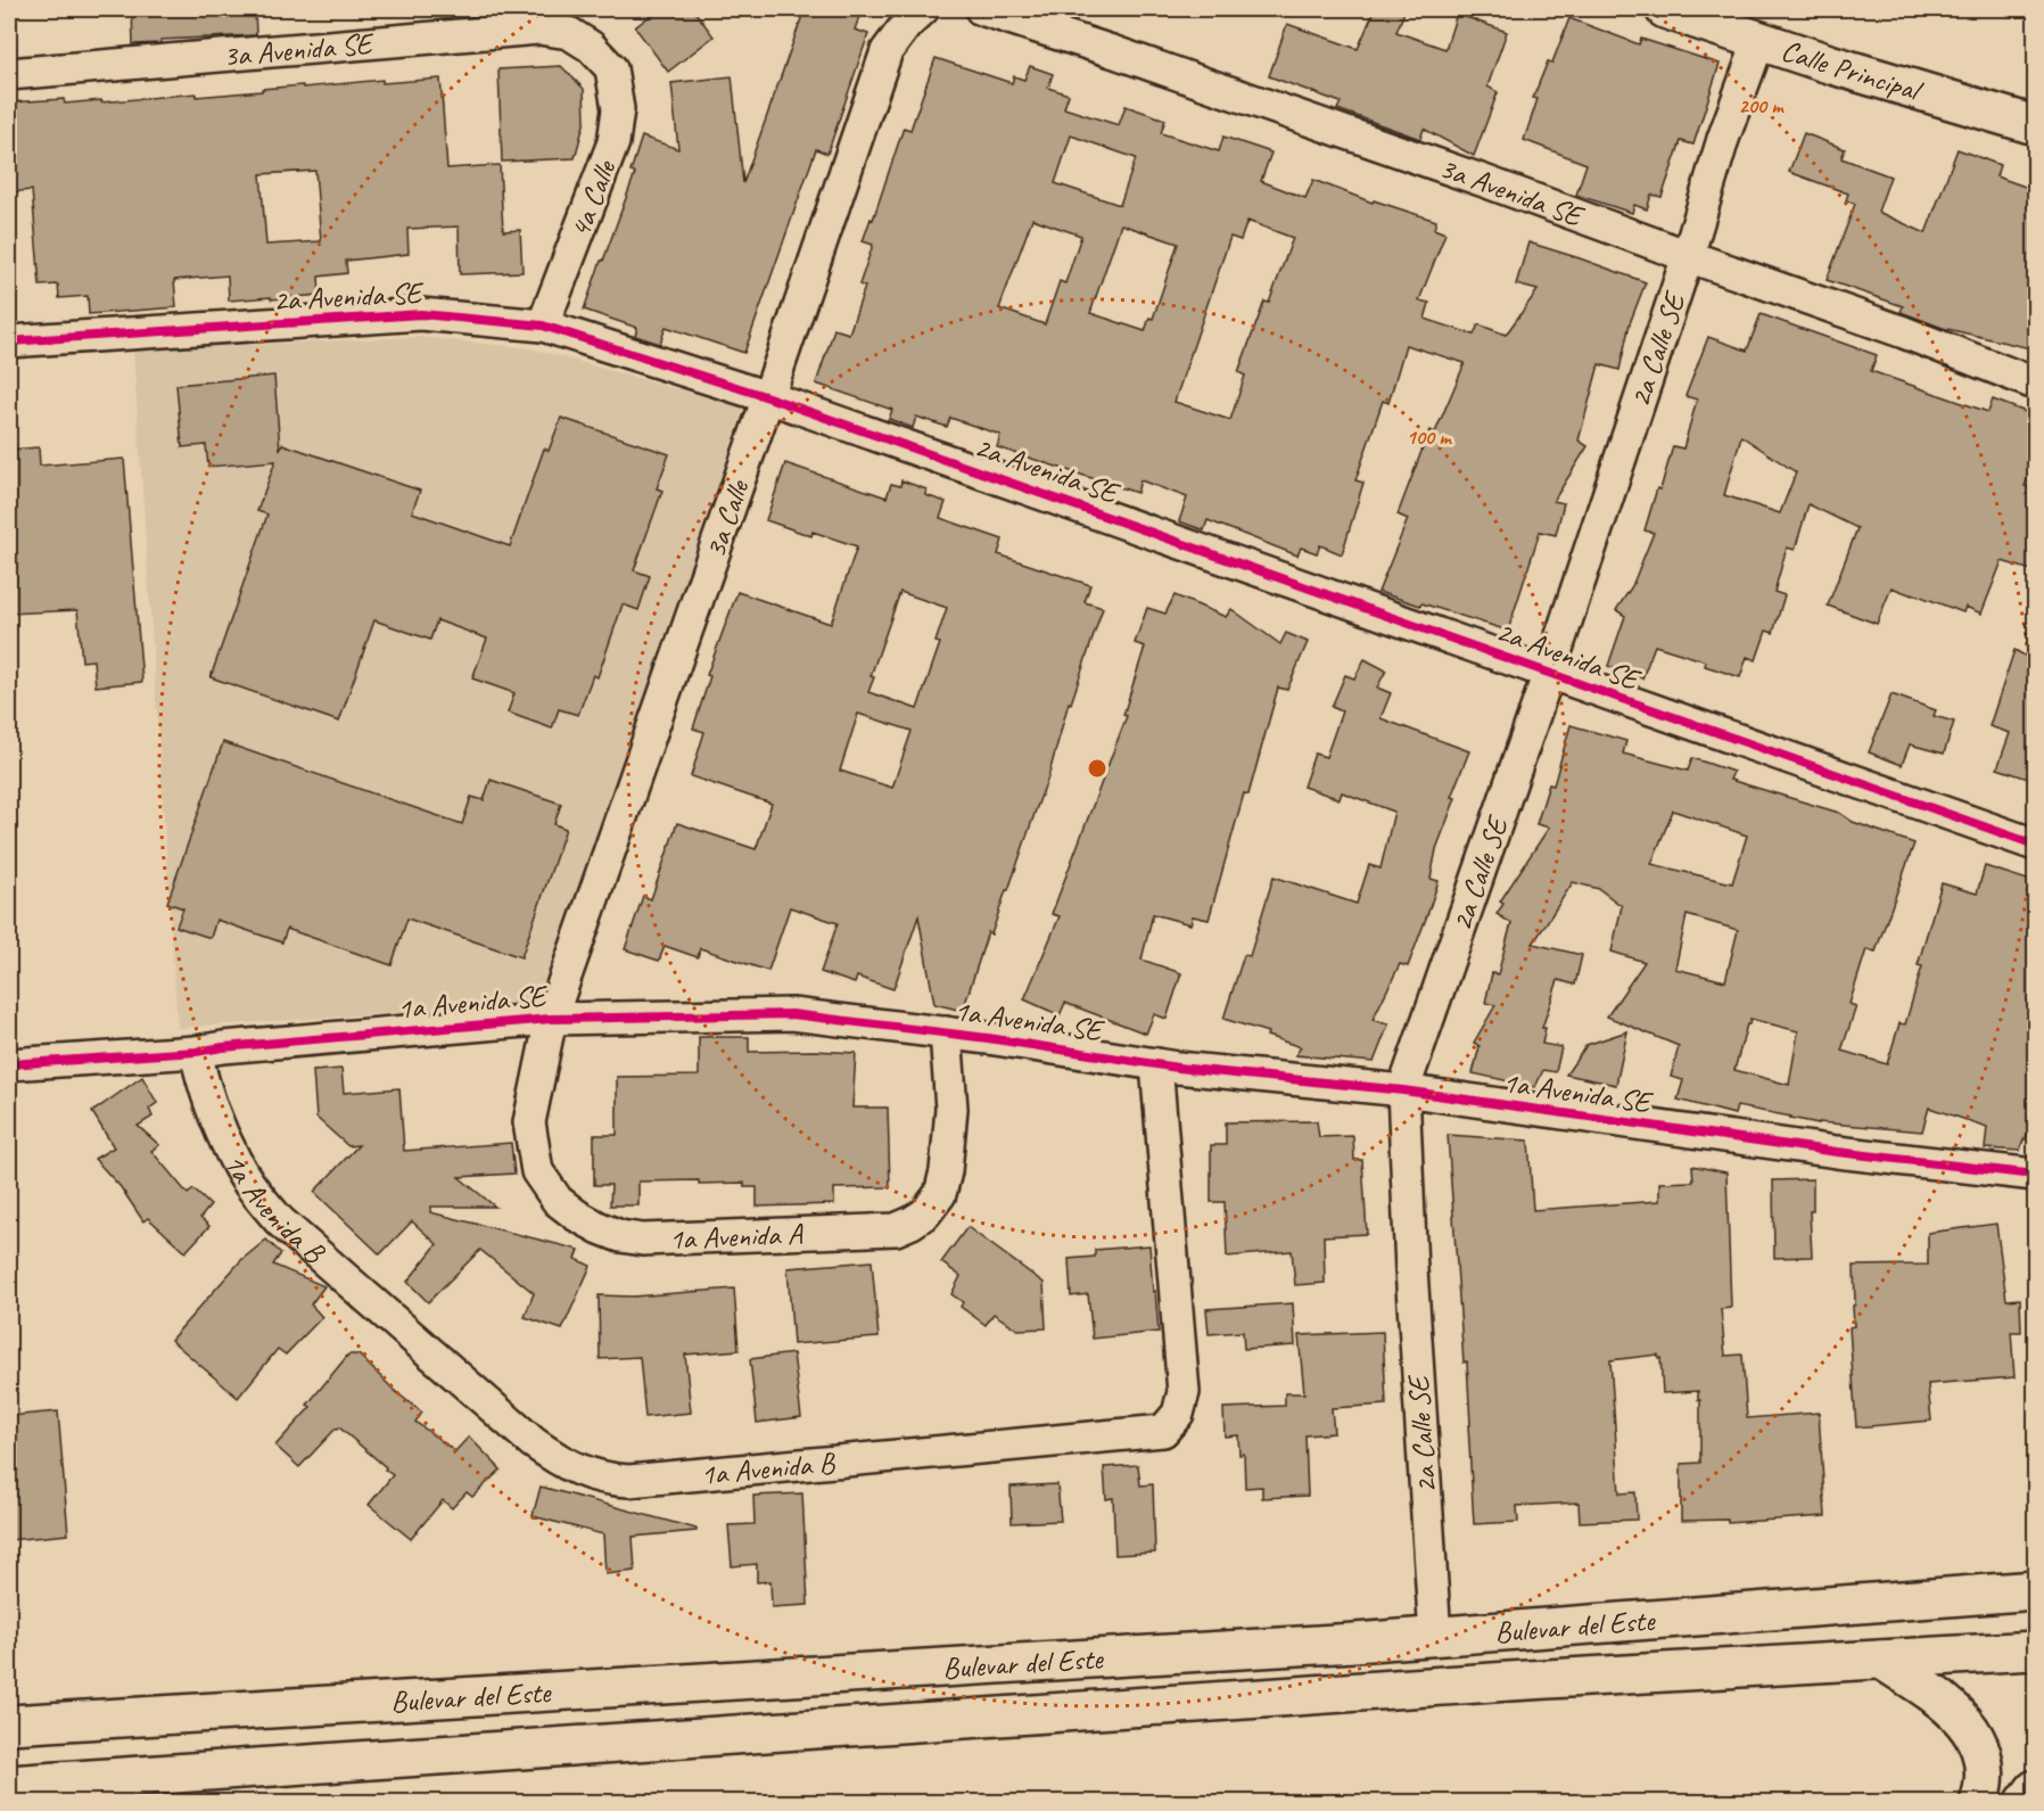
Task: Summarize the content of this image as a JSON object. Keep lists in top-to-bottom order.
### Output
{
  "streets": {
    "main road": ["Calle Principal", "Bulevar del Este"],
    "street": [
      "3a Avenida SE",
      "4a Calle",
      "2a Avenida SE",
      "2a Calle SE",
      "3a Calle",
      "1a Avenida SE",
      "1a Avenida B",
      "1a Avenida A"
    ]
  },
  "crossings": [
    ["3a Avenida SE", "4a Calle"],
    ["3a Avenida SE", "2a Calle SE"],
    ["Calle Principal", "2a Calle SE"],
    ["4a Calle", "2a Avenida SE"],
    ["2a Avenida SE", "2a Calle SE"],
    ["2a Avenida SE", "3a Calle"],
    ["2a Calle SE", "1a Avenida SE"],
    ["2a Calle SE", "Bulevar del Este"],
    ["3a Calle", "1a Avenida SE"],
    ["3a Calle", "1a Avenida A"],
    ["1a Avenida SE", "1a Avenida B"],
    ["1a Avenida SE", "1a Avenida A"]
  ],
  "rings": ["200 m", "100 m"]
}
